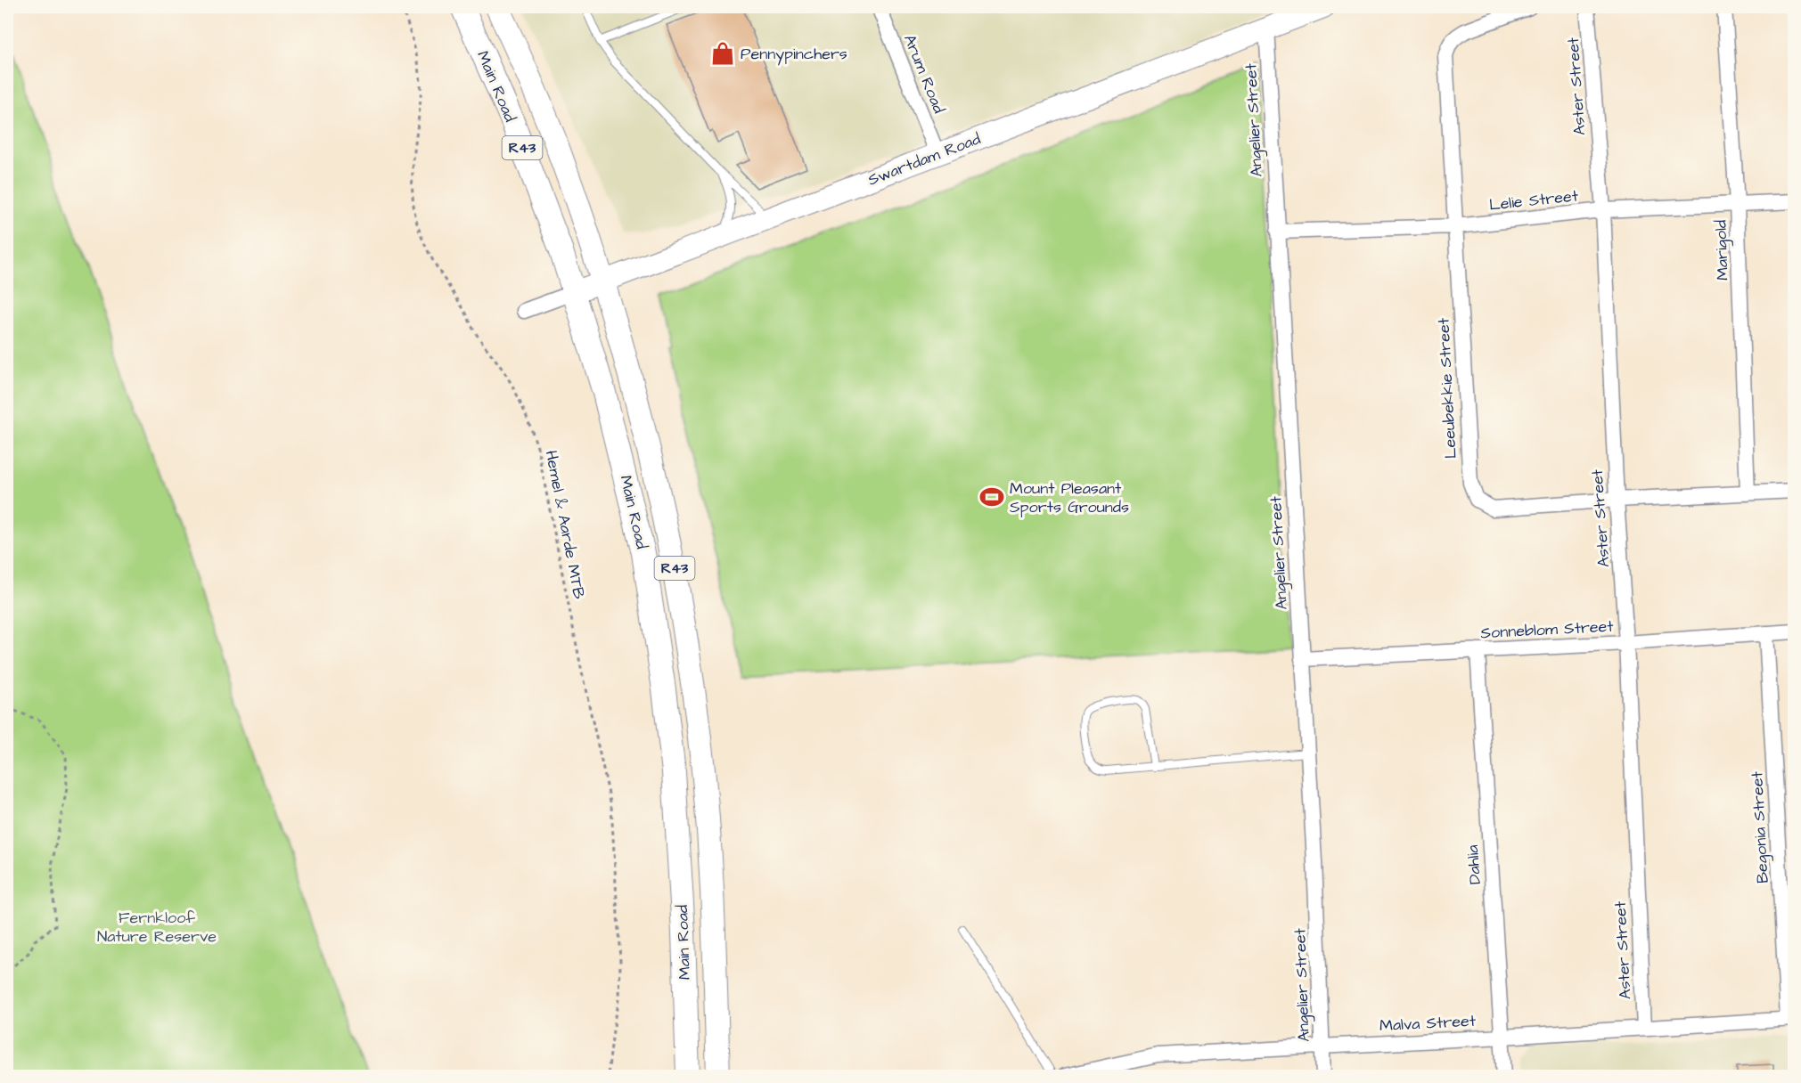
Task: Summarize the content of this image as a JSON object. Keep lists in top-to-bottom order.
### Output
{
  "streets": {
    "main road": ["Main Road", "R43"],
    "street": [
      "Arum Road",
      "Aster Street",
      "Angelier Street",
      "Swartdam Road",
      "Lelie Street",
      "Marigold",
      "Leeubekkie Street",
      "Sonneblom Street",
      "Begonia Street",
      "Dahlia",
      "Malva Street"
    ],
    "path": ["Hemel & Aarde MTB"]
  },
  "crossings": [
    ["Arum Road", "Swartdam Road"],
    ["Main Road", "Swartdam Road"],
    ["Aster Street", "Lelie Street"],
    ["Aster Street", "Leeubekkie Street"],
    ["Aster Street", "Sonneblom Street"],
    ["Aster Street", "Malva Street"],
    ["Angelier Street", "Swartdam Road"],
    ["Angelier Street", "Lelie Street"],
    ["Angelier Street", "Sonneblom Street"],
    ["Angelier Street", "Malva Street"],
    ["Lelie Street", "Marigold"],
    ["Lelie Street", "Leeubekkie Street"],
    ["Marigold", "Leeubekkie Street"],
    ["Sonneblom Street", "Begonia Street"],
    ["Sonneblom Street", "Dahlia"],
    ["Begonia Street", "Malva Street"],
    ["Dahlia", "Malva Street"]
  ],
  "parks": ["Fernkloof Nature Reserve"],
  "places": {
    "shop": ["Pennypinchers"],
    "sports": ["Mount Pleasant Sports Grounds"]
  }
}
